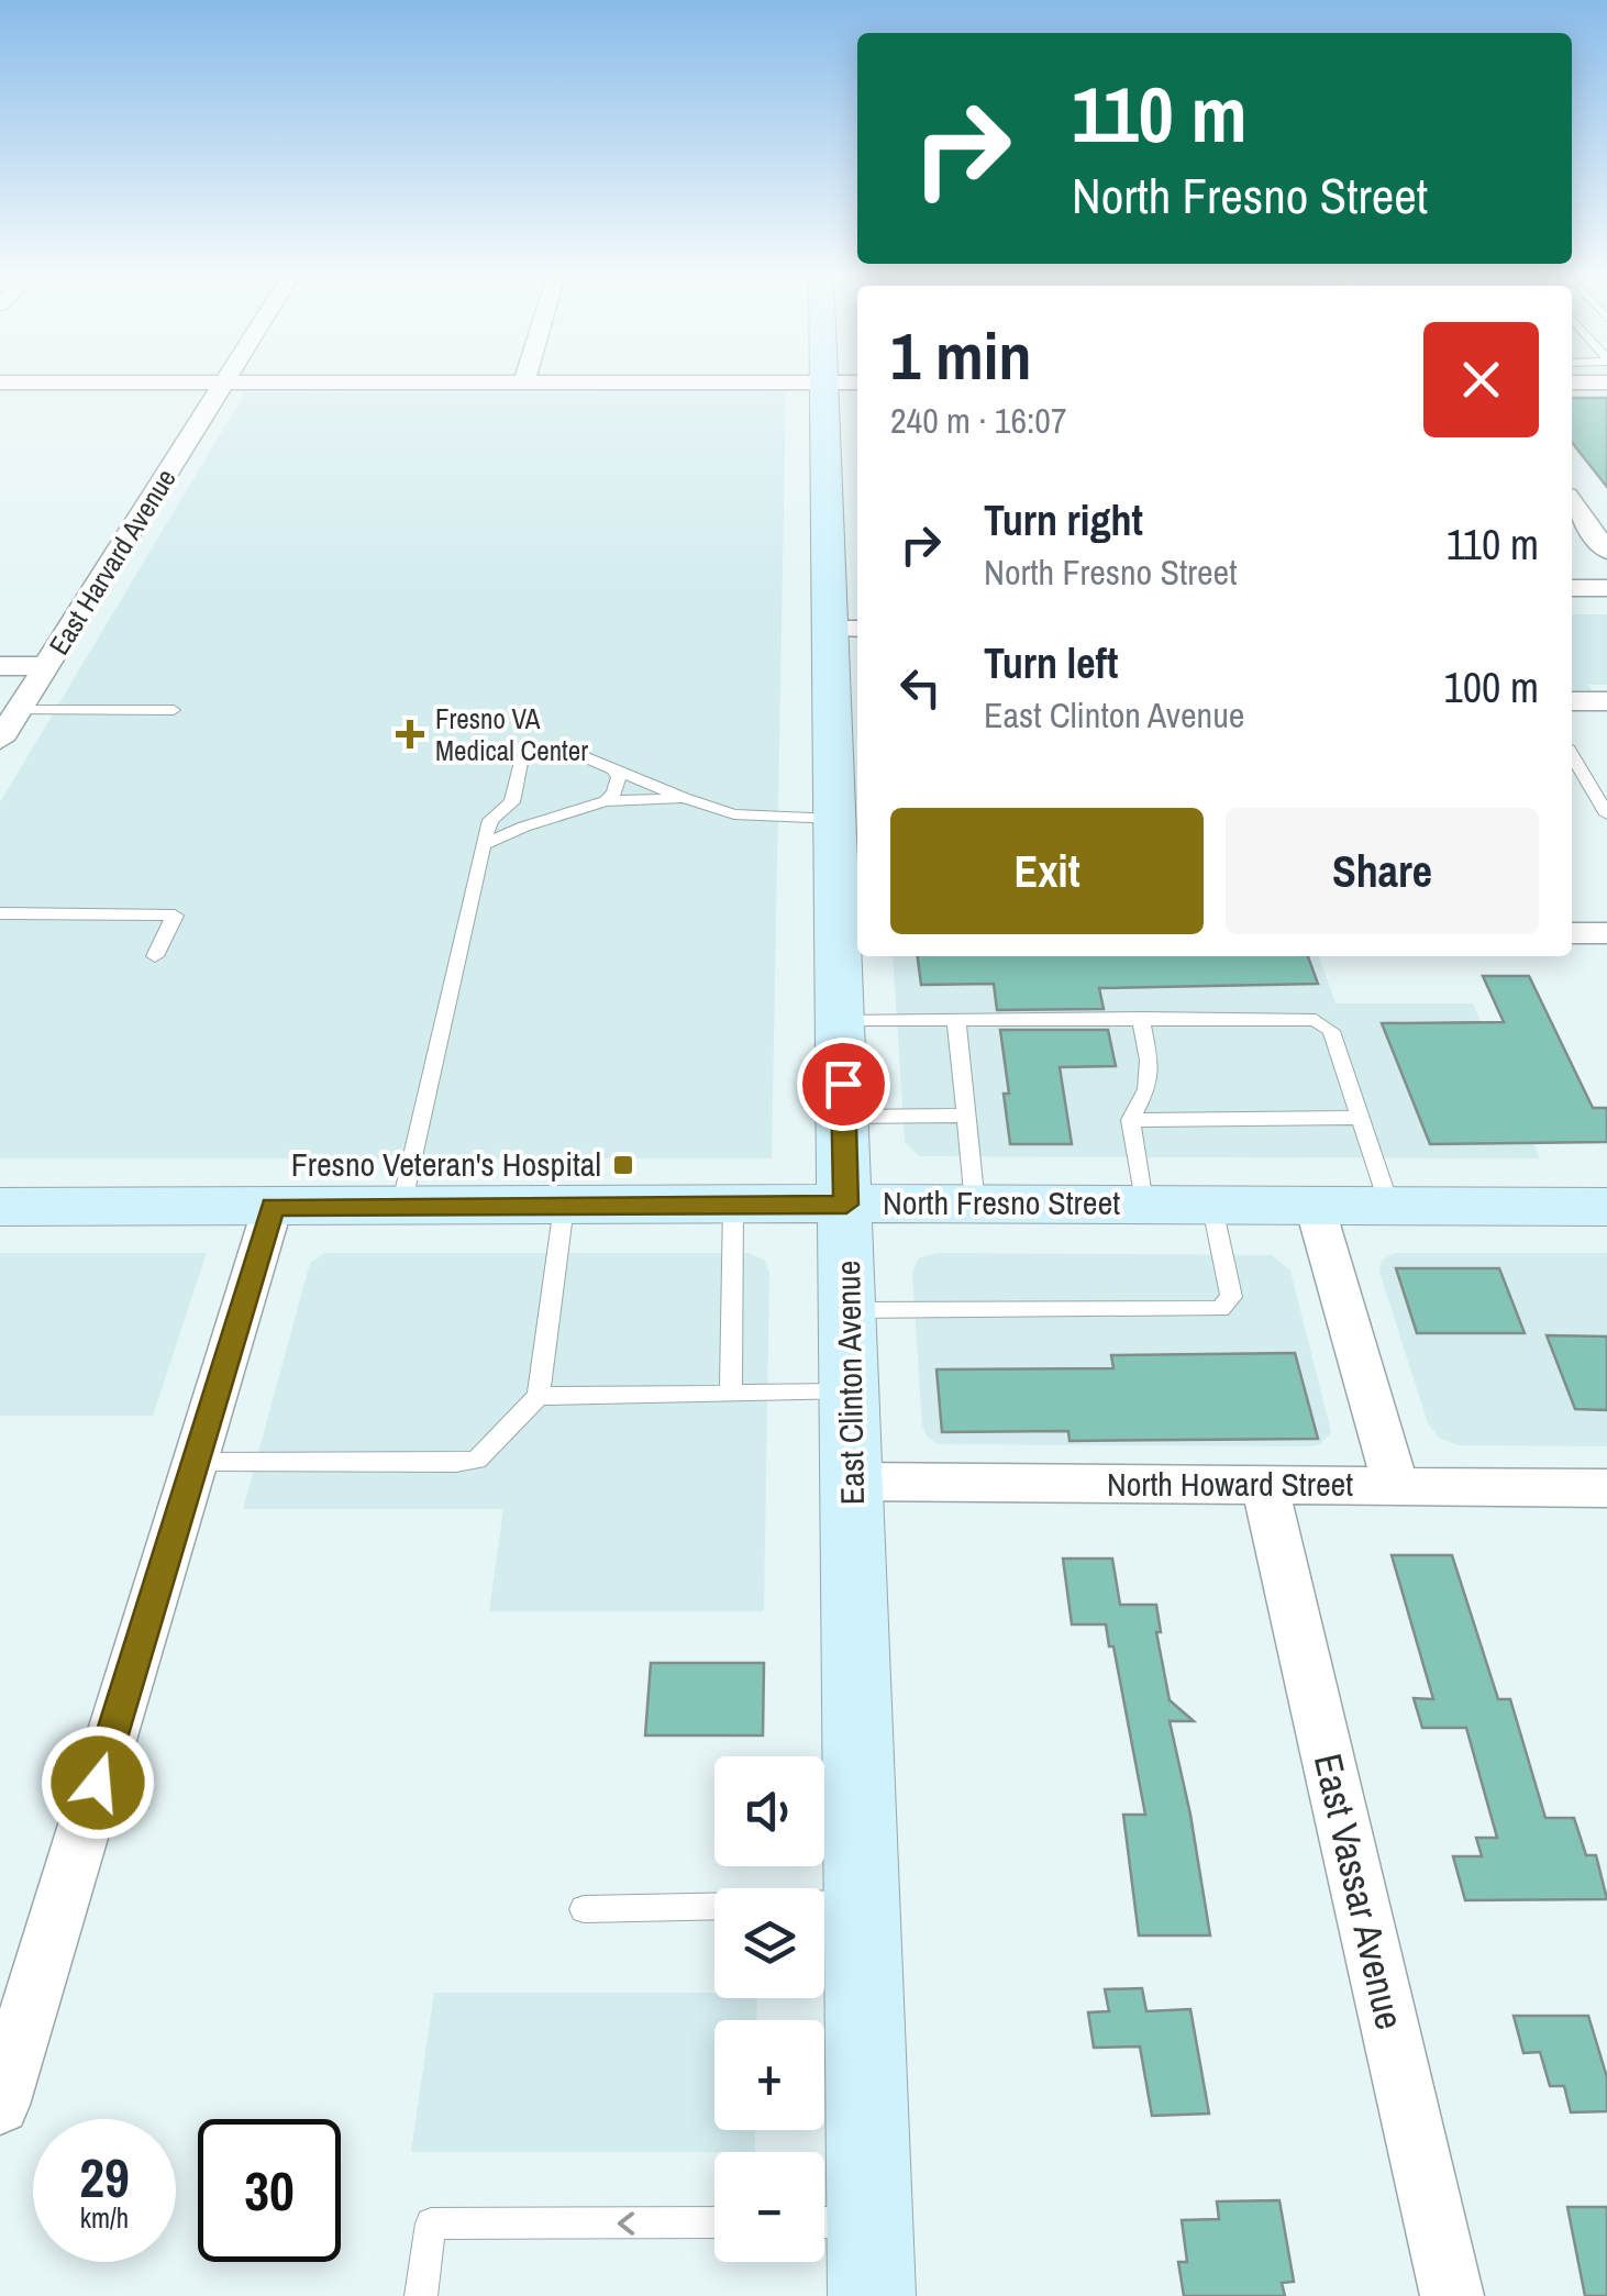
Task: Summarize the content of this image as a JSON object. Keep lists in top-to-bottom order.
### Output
{
  "streets": {
    "main road": ["North Fresno Street", "East Clinton Avenue"],
    "street": ["East Harvard Avenue", "North Howard Street", "East Vassar Avenue"]
  },
  "crossings": [
    ["North Fresno Street", "East Clinton Avenue"],
    ["East Clinton Avenue", "North Howard Street"],
    ["North Howard Street", "East Vassar Avenue"]
  ],
  "places": {
    "health": ["Fresno VA Medical Center"],
    "transit": ["Fresno Veteran's Hospital"]
  },
  "page": {
    "turn": ["110 m", "North Fresno Street"],
    "heading": ["1 min", "240 m · 16:07"],
    "list": [
      {
        "name": "Turn right",
        "note": "North Fresno Street",
        "value": "110 m"
      },
      {
        "name": "Turn left",
        "note": "East Clinton Avenue",
        "value": "100 m"
      }
    ],
    "buttons": ["Exit", "Share"],
    "map_buttons": ["+", "−"],
    "speed": "29 km/h",
    "limit": "30"
  }
}
